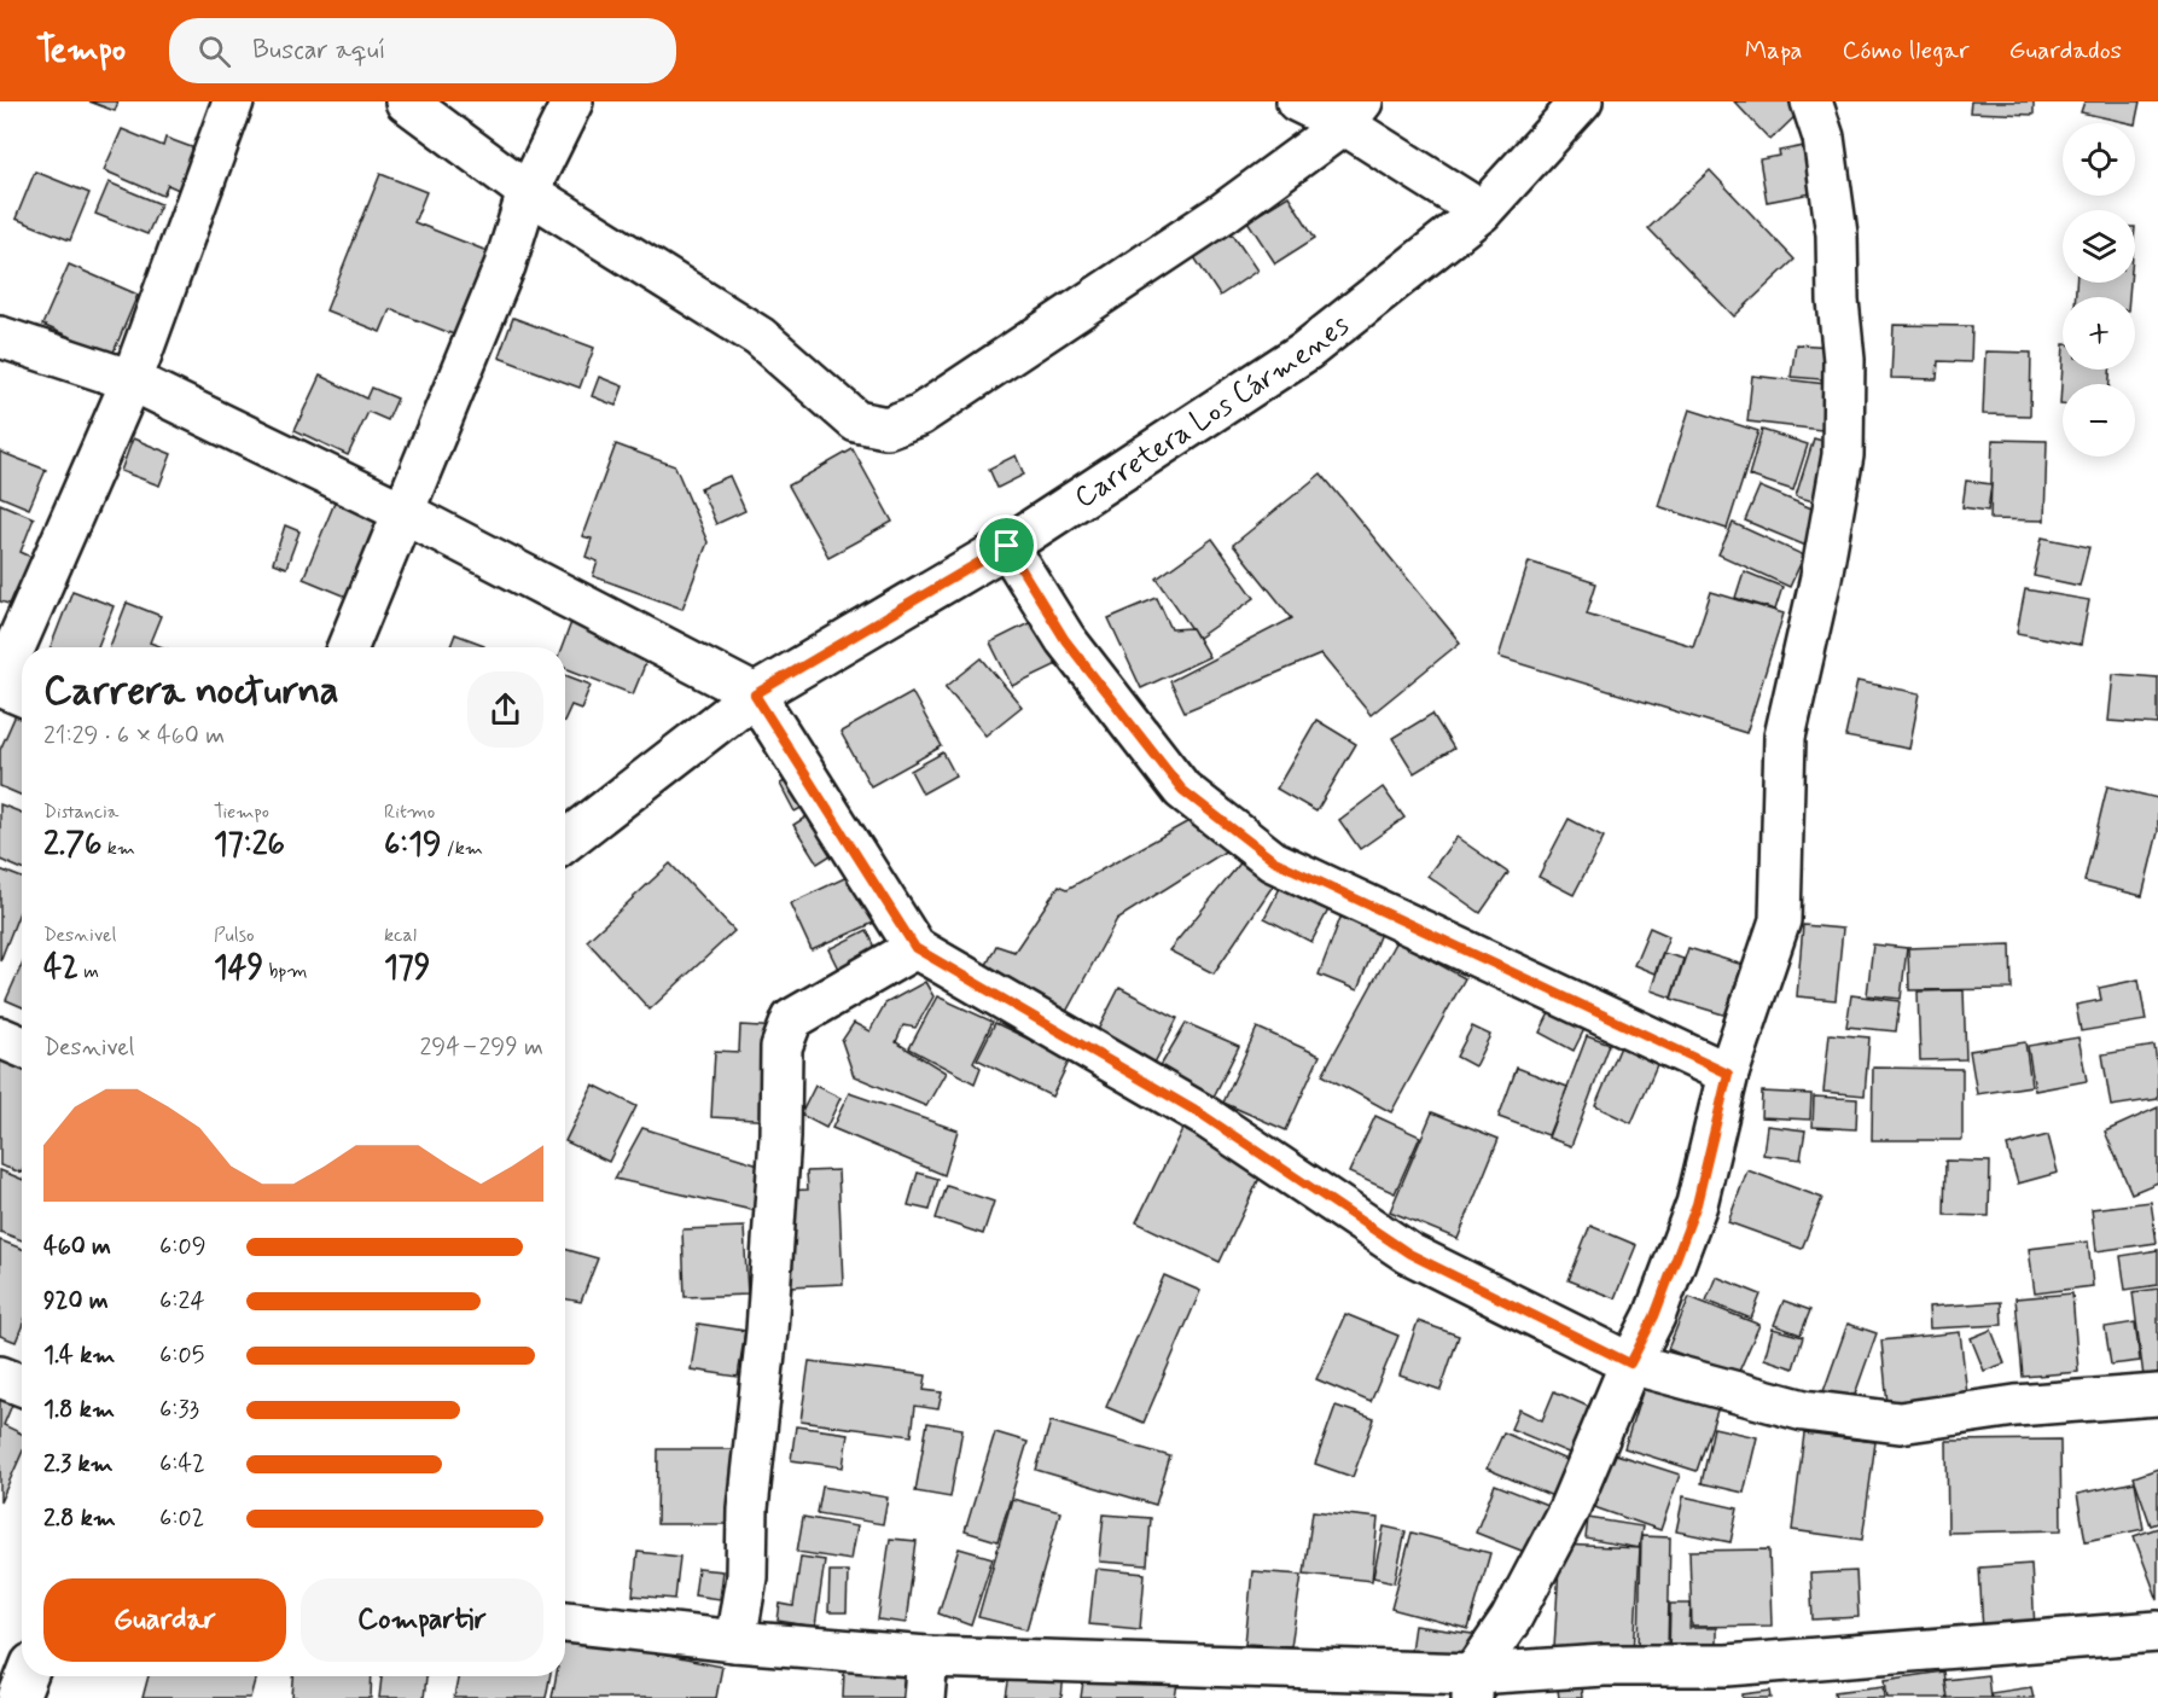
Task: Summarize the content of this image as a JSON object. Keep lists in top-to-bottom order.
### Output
{
  "streets": {
    "street": ["Carretera Los Cármenes"]
  },
  "page": {
    "header": "Tempo",
    "search": "Buscar aquí",
    "nav": ["Mapa", "Cómo llegar", "Guardados"],
    "map_buttons": ["+", "−"],
    "heading": ["Carrera nocturna", "21:29 · 6 × 460 m"],
    "stats": [
      ["Distancia", "2.76 km"],
      ["Tiempo", "17:26"],
      ["Ritmo", "6:19 /km"],
      ["Desnivel", "42 m"],
      ["Pulso", "149 bpm"],
      ["kcal", "179"]
    ],
    "chart": ["Desnivel", "294–299 m"],
    "list": [
      {
        "name": "460 m",
        "note": "6:09"
      },
      {
        "name": "920 m",
        "note": "6:24"
      },
      {
        "name": "1.4 km",
        "note": "6:05"
      },
      {
        "name": "1.8 km",
        "note": "6:33"
      },
      {
        "name": "2.3 km",
        "note": "6:42"
      },
      {
        "name": "2.8 km",
        "note": "6:02"
      }
    ],
    "buttons": ["Guardar", "Compartir"]
  }
}
